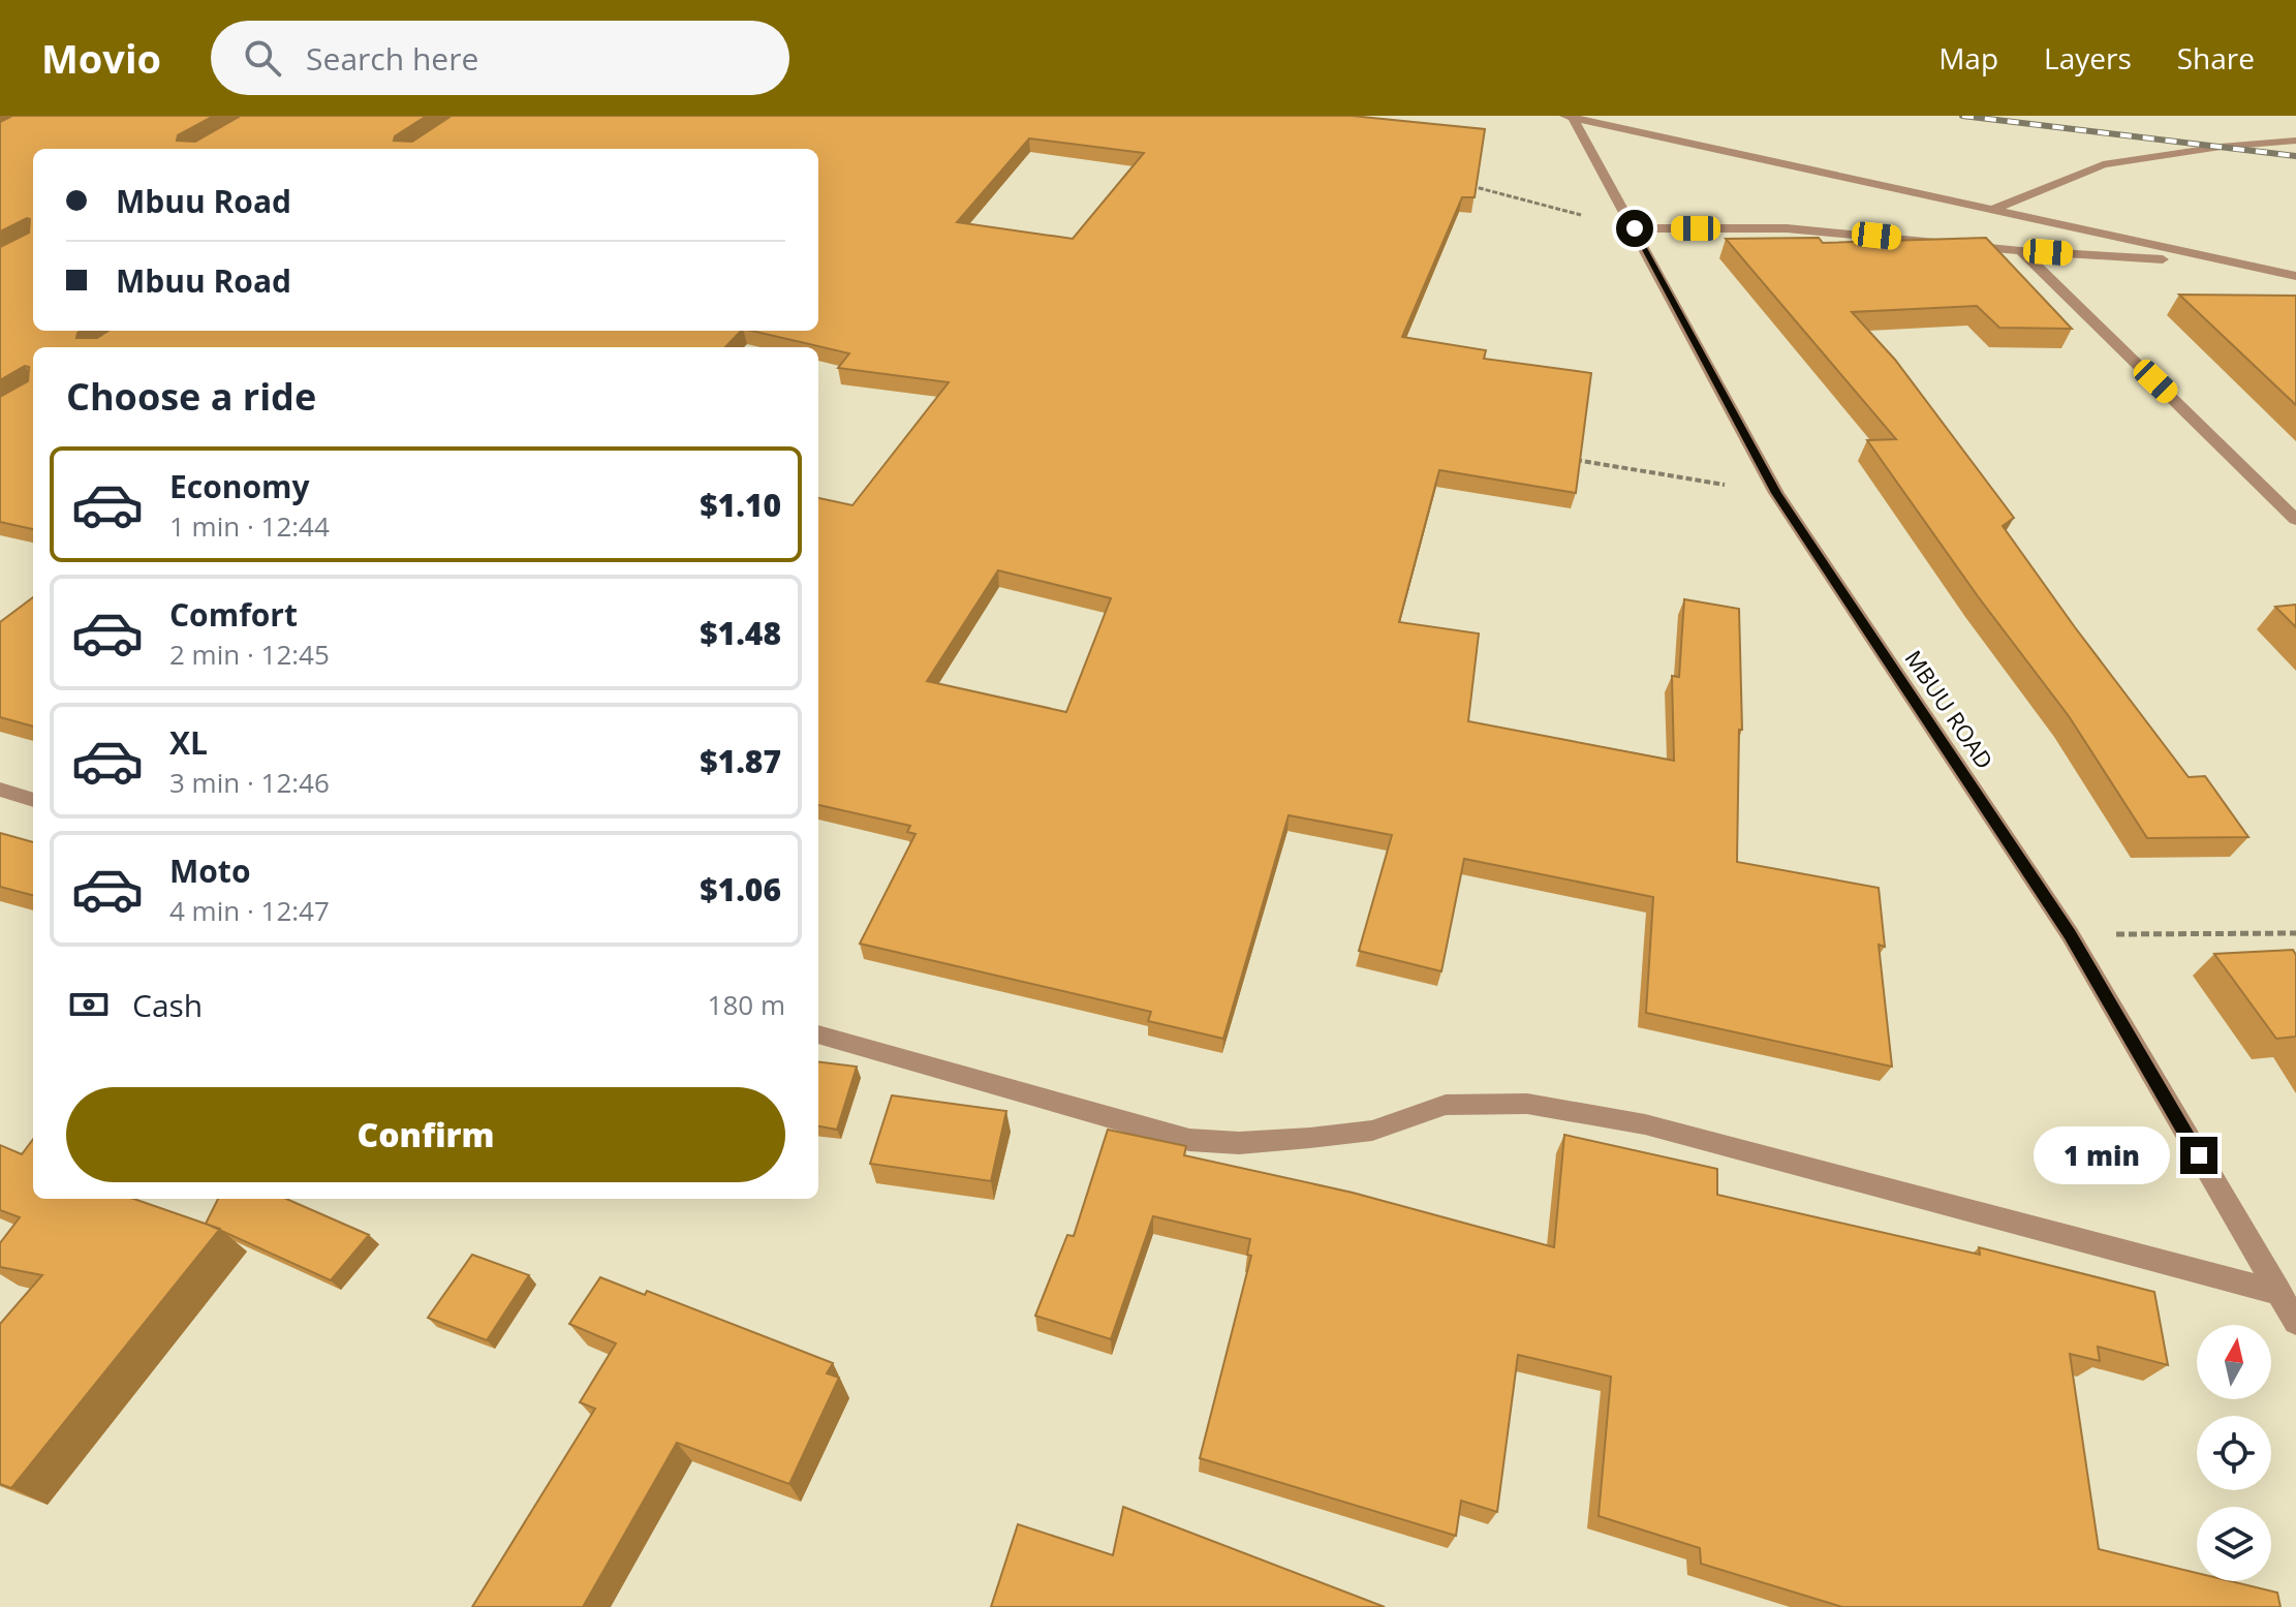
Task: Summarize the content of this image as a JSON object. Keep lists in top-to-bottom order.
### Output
{
  "streets": {
    "street": ["MBUU ROAD"]
  },
  "north": "top",
  "page": {
    "header": "Movio",
    "search": "Search here",
    "nav": ["Map", "Layers", "Share"],
    "banner": ["Mbuu Road", "Mbuu Road"],
    "heading": "Choose a ride",
    "list": [
      {
        "name": "Economy",
        "note": "1 min · 12:44",
        "value": "$1.10"
      },
      {
        "name": "Comfort",
        "note": "2 min · 12:45",
        "value": "$1.48"
      },
      {
        "name": "XL",
        "note": "3 min · 12:46",
        "value": "$1.87"
      },
      {
        "name": "Moto",
        "note": "4 min · 12:47",
        "value": "$1.06"
      }
    ],
    "pay": ["Cash", "180 m"],
    "buttons": "Confirm",
    "bubble": "1 min"
  }
}
